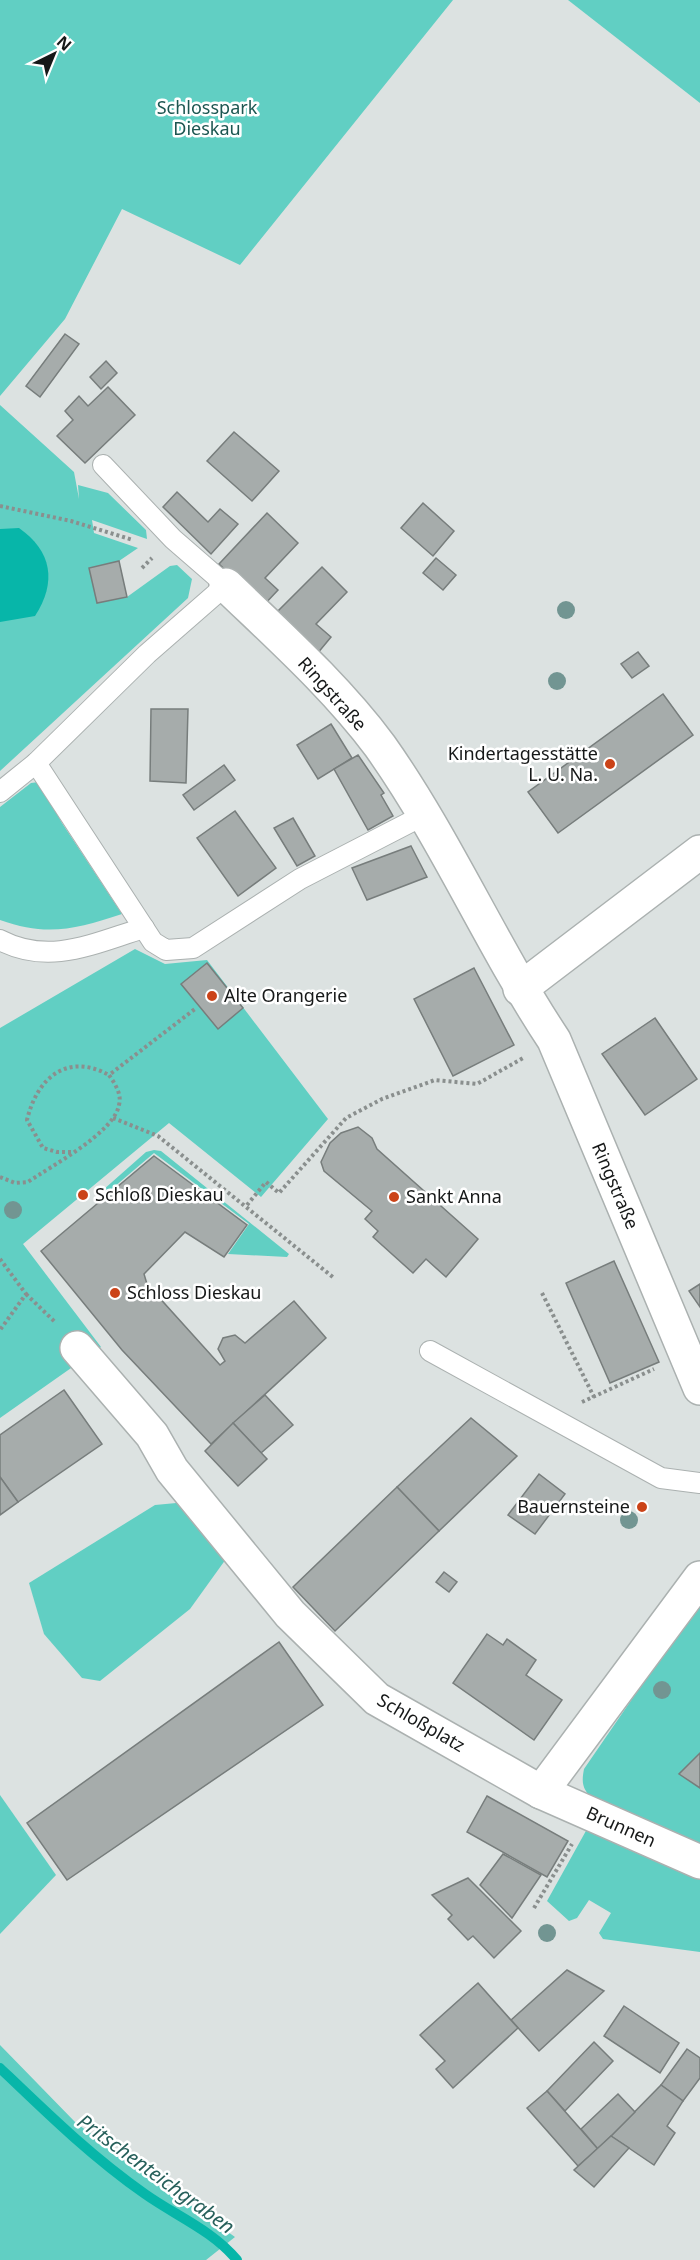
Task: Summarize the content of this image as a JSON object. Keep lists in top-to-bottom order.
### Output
{
  "streets": {
    "street": ["Ringstraße", "Schloßplatz", "Brunnen"]
  },
  "crossings": [
    ["Schloßplatz", "Brunnen"]
  ],
  "water": ["Pritschenteichgraben"],
  "parks": ["Schlosspark Dieskau"],
  "places": [
    "Kindertagesstätte L. U. Na.",
    "Alte Orangerie",
    "Schloß Dieskau",
    "Sankt Anna",
    "Schloss Dieskau",
    "Bauernsteine"
  ],
  "north": "top right"
}
